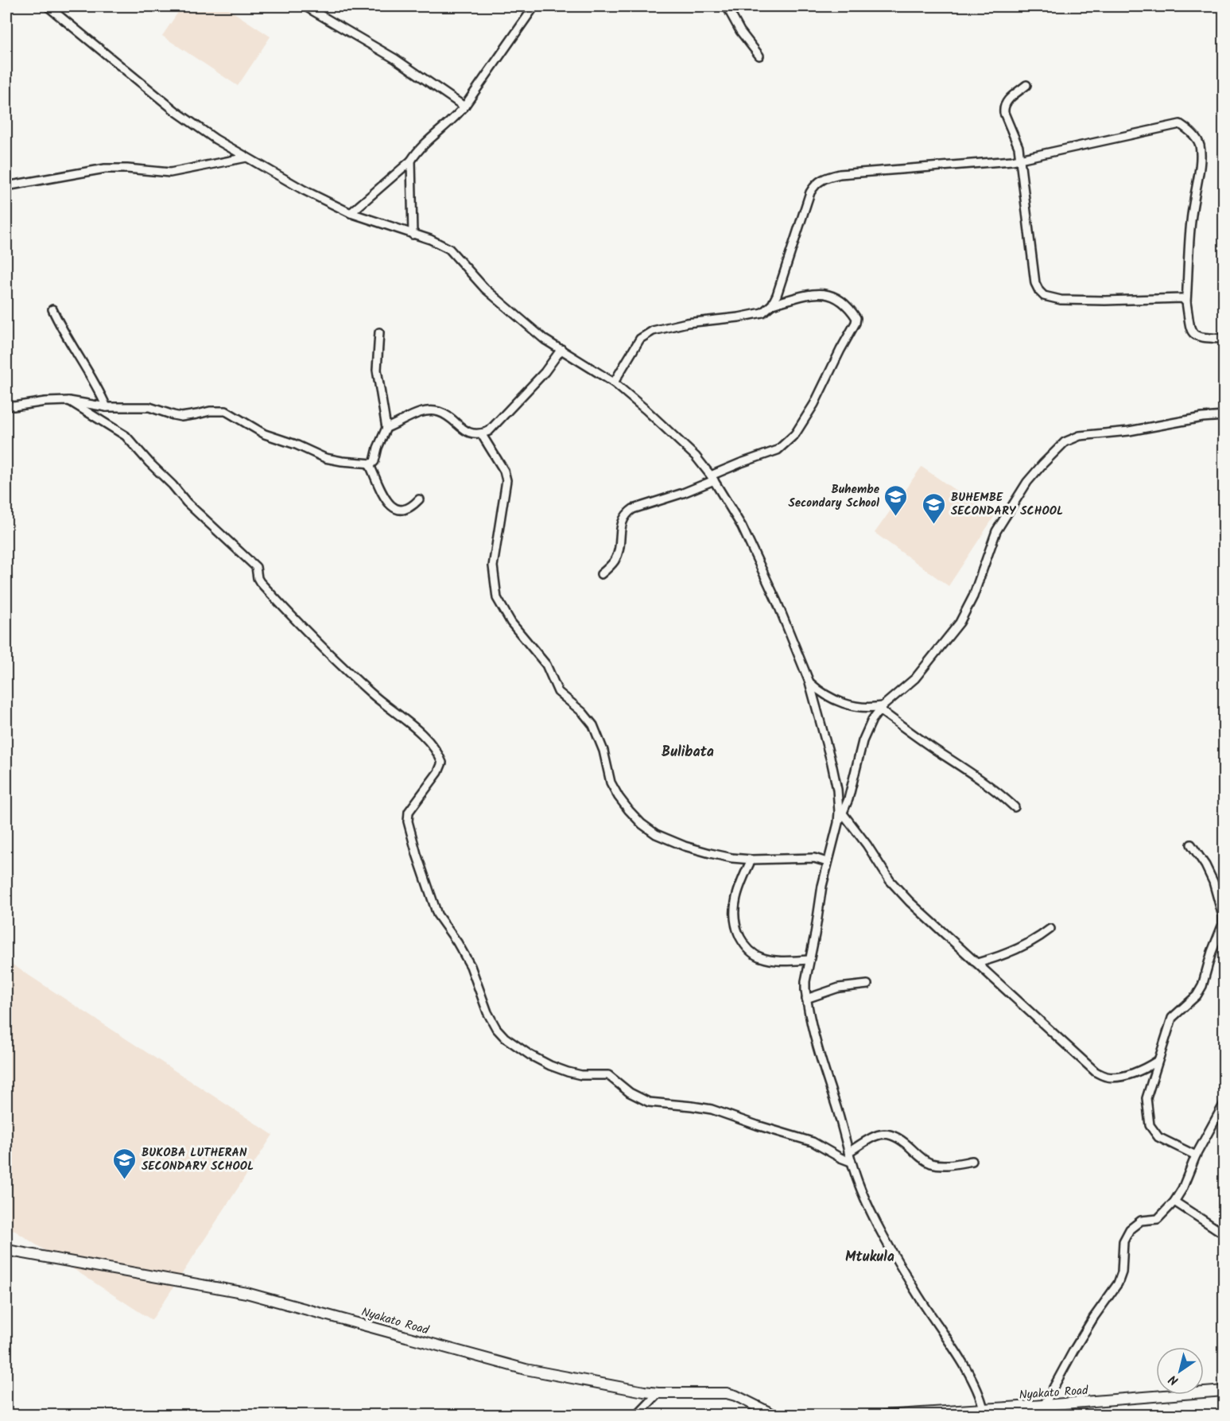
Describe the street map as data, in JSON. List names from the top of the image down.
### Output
{
  "streets": {
    "street": ["Nyakato Road"]
  },
  "districts": ["Bulibata", "Mtukula"],
  "places": {
    "school or university": ["Buhembe Secondary School", "BUHEMBE SECONDARY SCHOOL", "BUKOBA LUTHERAN SECONDARY SCHOOL"]
  },
  "north": "bottom left"
}
